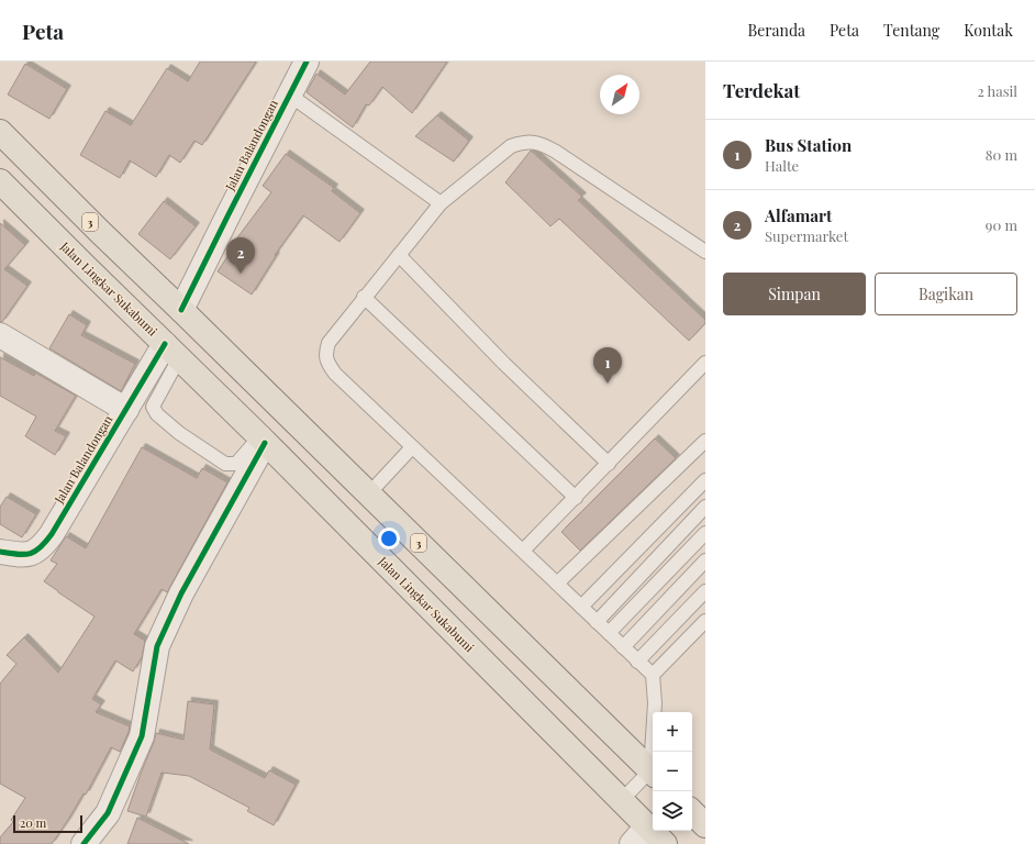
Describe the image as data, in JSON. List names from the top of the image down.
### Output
{
  "streets": {
    "main road": ["3", "Jalan Lingkar Sukabumi"],
    "street": ["Jalan Balandongan"]
  },
  "crossings": [
    ["Jalan Balandongan", "3"],
    ["Jalan Balandongan", "Jalan Lingkar Sukabumi"]
  ],
  "scale_bar": "20 m",
  "north": "top right",
  "page": {
    "header": "Peta",
    "nav": [
      "Beranda",
      "Peta",
      "Tentang",
      "Kontak"
    ],
    "heading": ["Terdekat", "2 hasil"],
    "list": [
      {
        "mark": "1",
        "name": "Bus Station",
        "note": "Halte",
        "value": "80 m"
      },
      {
        "mark": "2",
        "name": "Alfamart",
        "note": "Supermarket",
        "value": "90 m"
      }
    ],
    "pins": ["2", "1"],
    "buttons": ["Simpan", "Bagikan"],
    "map_buttons": ["+", "−"],
    "scale": "20 m"
  }
}
